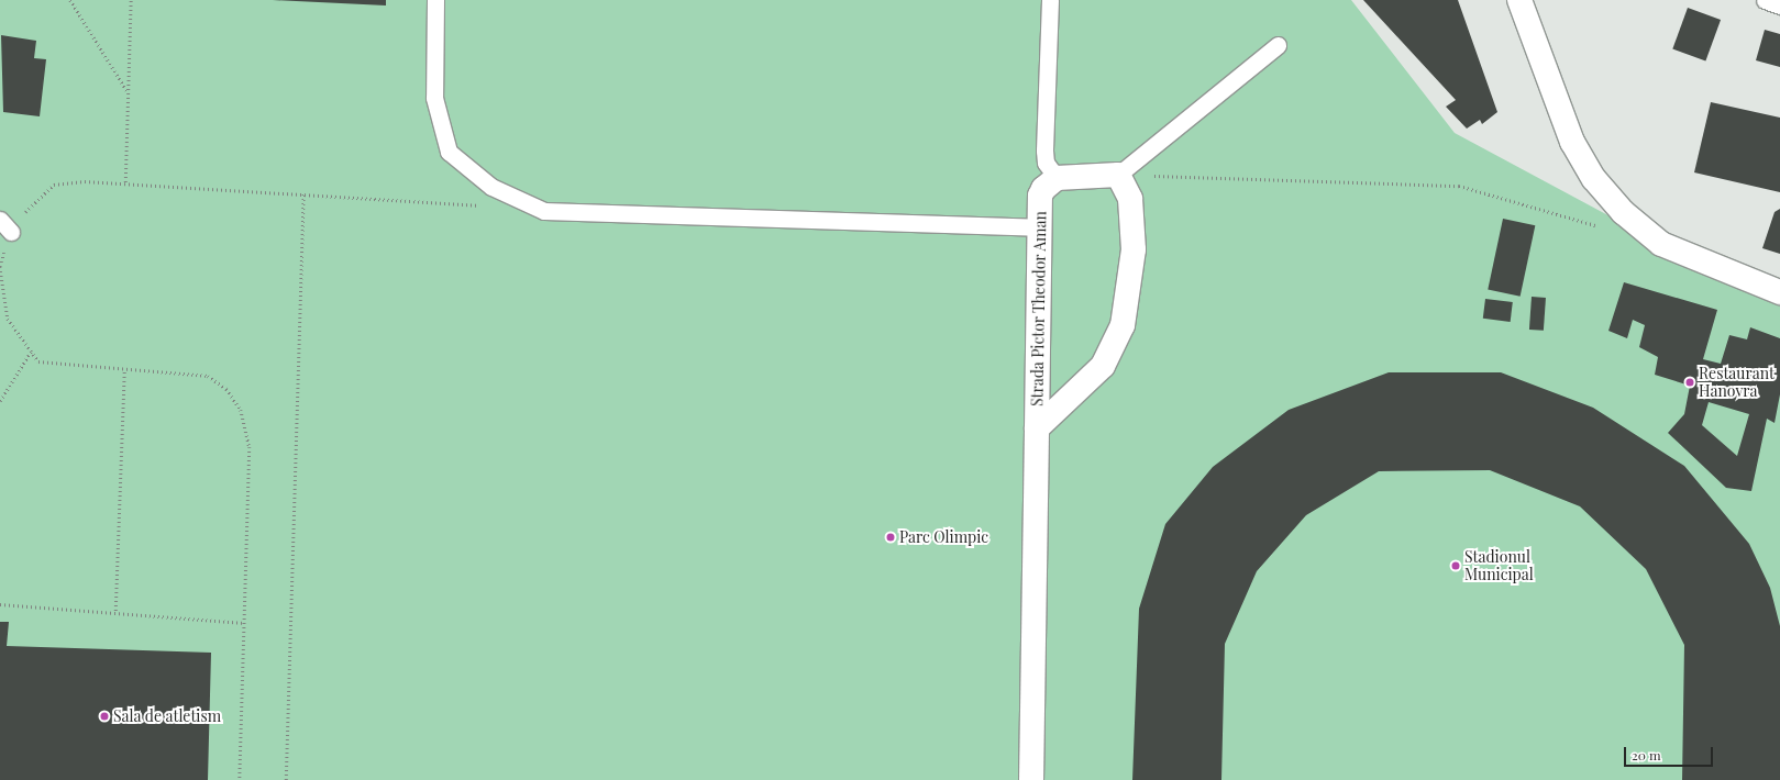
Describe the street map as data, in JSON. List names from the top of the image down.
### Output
{
  "streets": {
    "street": ["Strada Pictor Theodor Aman"]
  },
  "places": [
    "Restaurant Hanovra",
    "Parc Olimpic",
    "Stadionul Municipal",
    "Sala de atletism"
  ],
  "scale_bar": "20 m"
}
